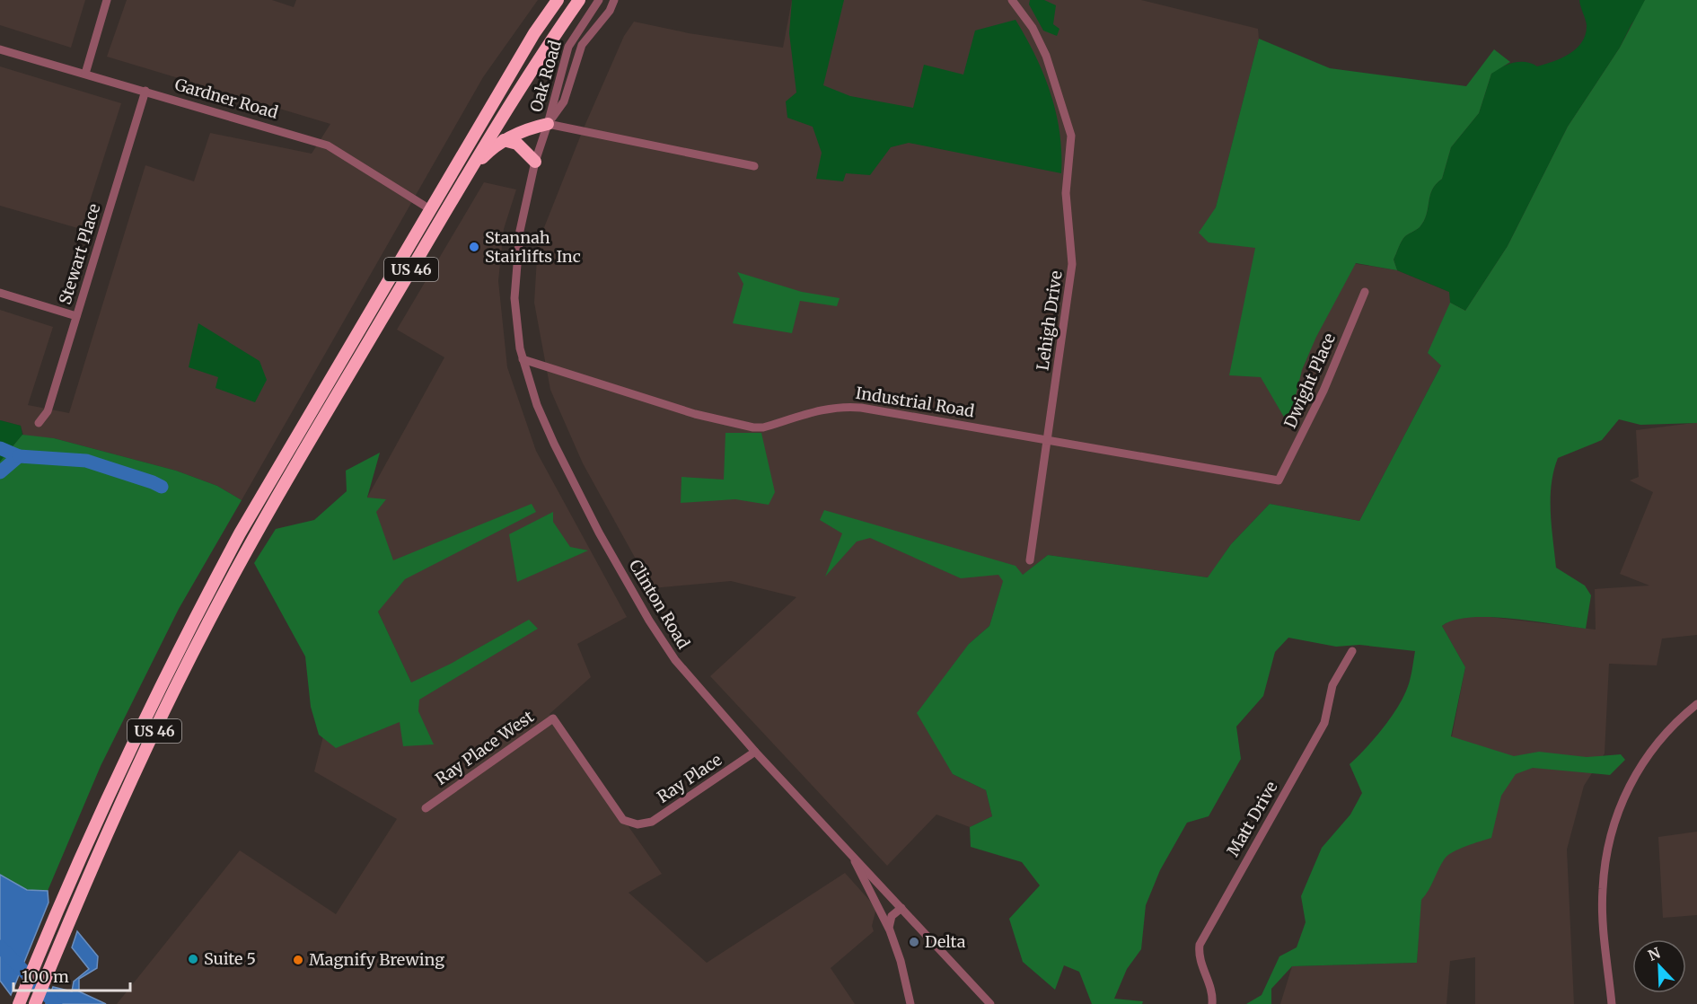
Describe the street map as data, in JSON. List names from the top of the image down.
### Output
{
  "streets": {
    "highway": ["US 46"],
    "street": [
      "Oak Road",
      "Gardner Road",
      "Stewart Place",
      "Lehigh Drive",
      "Dwight Place",
      "Industrial Road",
      "Clinton Road",
      "Ray Place West",
      "Ray Place",
      "Matt Drive"
    ]
  },
  "crossings": [
    ["Oak Road", "Clinton Road"],
    ["Gardner Road", "Stewart Place"],
    ["Gardner Road", "US 46"],
    ["Lehigh Drive", "Industrial Road"],
    ["Dwight Place", "Industrial Road"],
    ["Industrial Road", "Clinton Road"],
    ["Clinton Road", "Ray Place"],
    ["Ray Place West", "Ray Place"]
  ],
  "places": [
    "Stannah Stairlifts Inc",
    "Delta",
    "Suite 5",
    "Magnify Brewing"
  ],
  "scale_bar": "100 m",
  "north": "top left"
}
